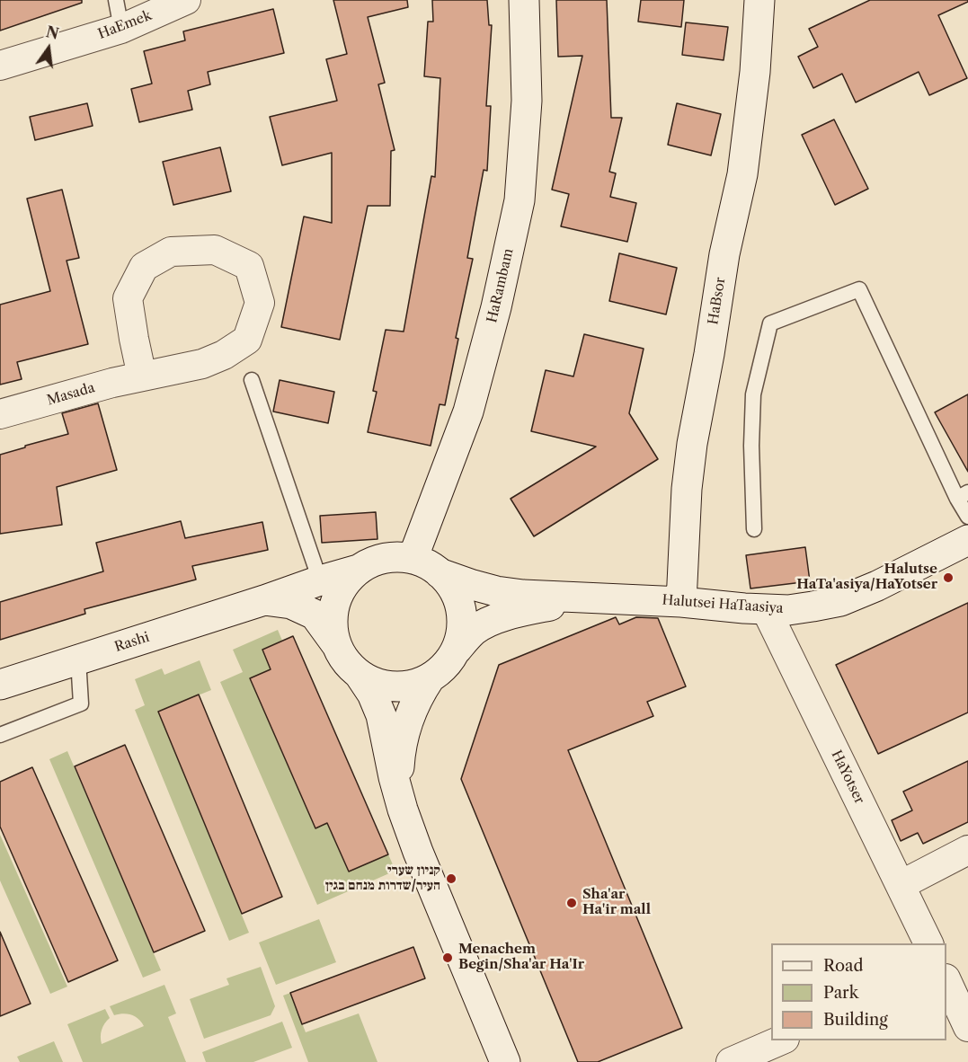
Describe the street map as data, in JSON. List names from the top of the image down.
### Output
{
  "streets": {
    "street": [
      "HaEmek",
      "HaRambam",
      "HaBsor",
      "Masada",
      "Halutsei HaTaasiya",
      "Rashi",
      "HaYotser"
    ]
  },
  "crossings": [
    ["HaRambam", "Halutsei HaTaasiya"],
    ["HaRambam", "Rashi"],
    ["HaBsor", "Halutsei HaTaasiya"],
    ["Halutsei HaTaasiya", "Rashi"],
    ["Halutsei HaTaasiya", "HaYotser"]
  ],
  "places": [
    "Halutse HaTa'asiya/HaYotser",
    "קניון שערי העיר/שדרות מנחם בגין",
    "Sha'ar Ha'ir mall",
    "Menachem Begin/Sha'ar Ha'Ir"
  ],
  "legend": ["Road", "Park", "Building"],
  "north": "top"
}
